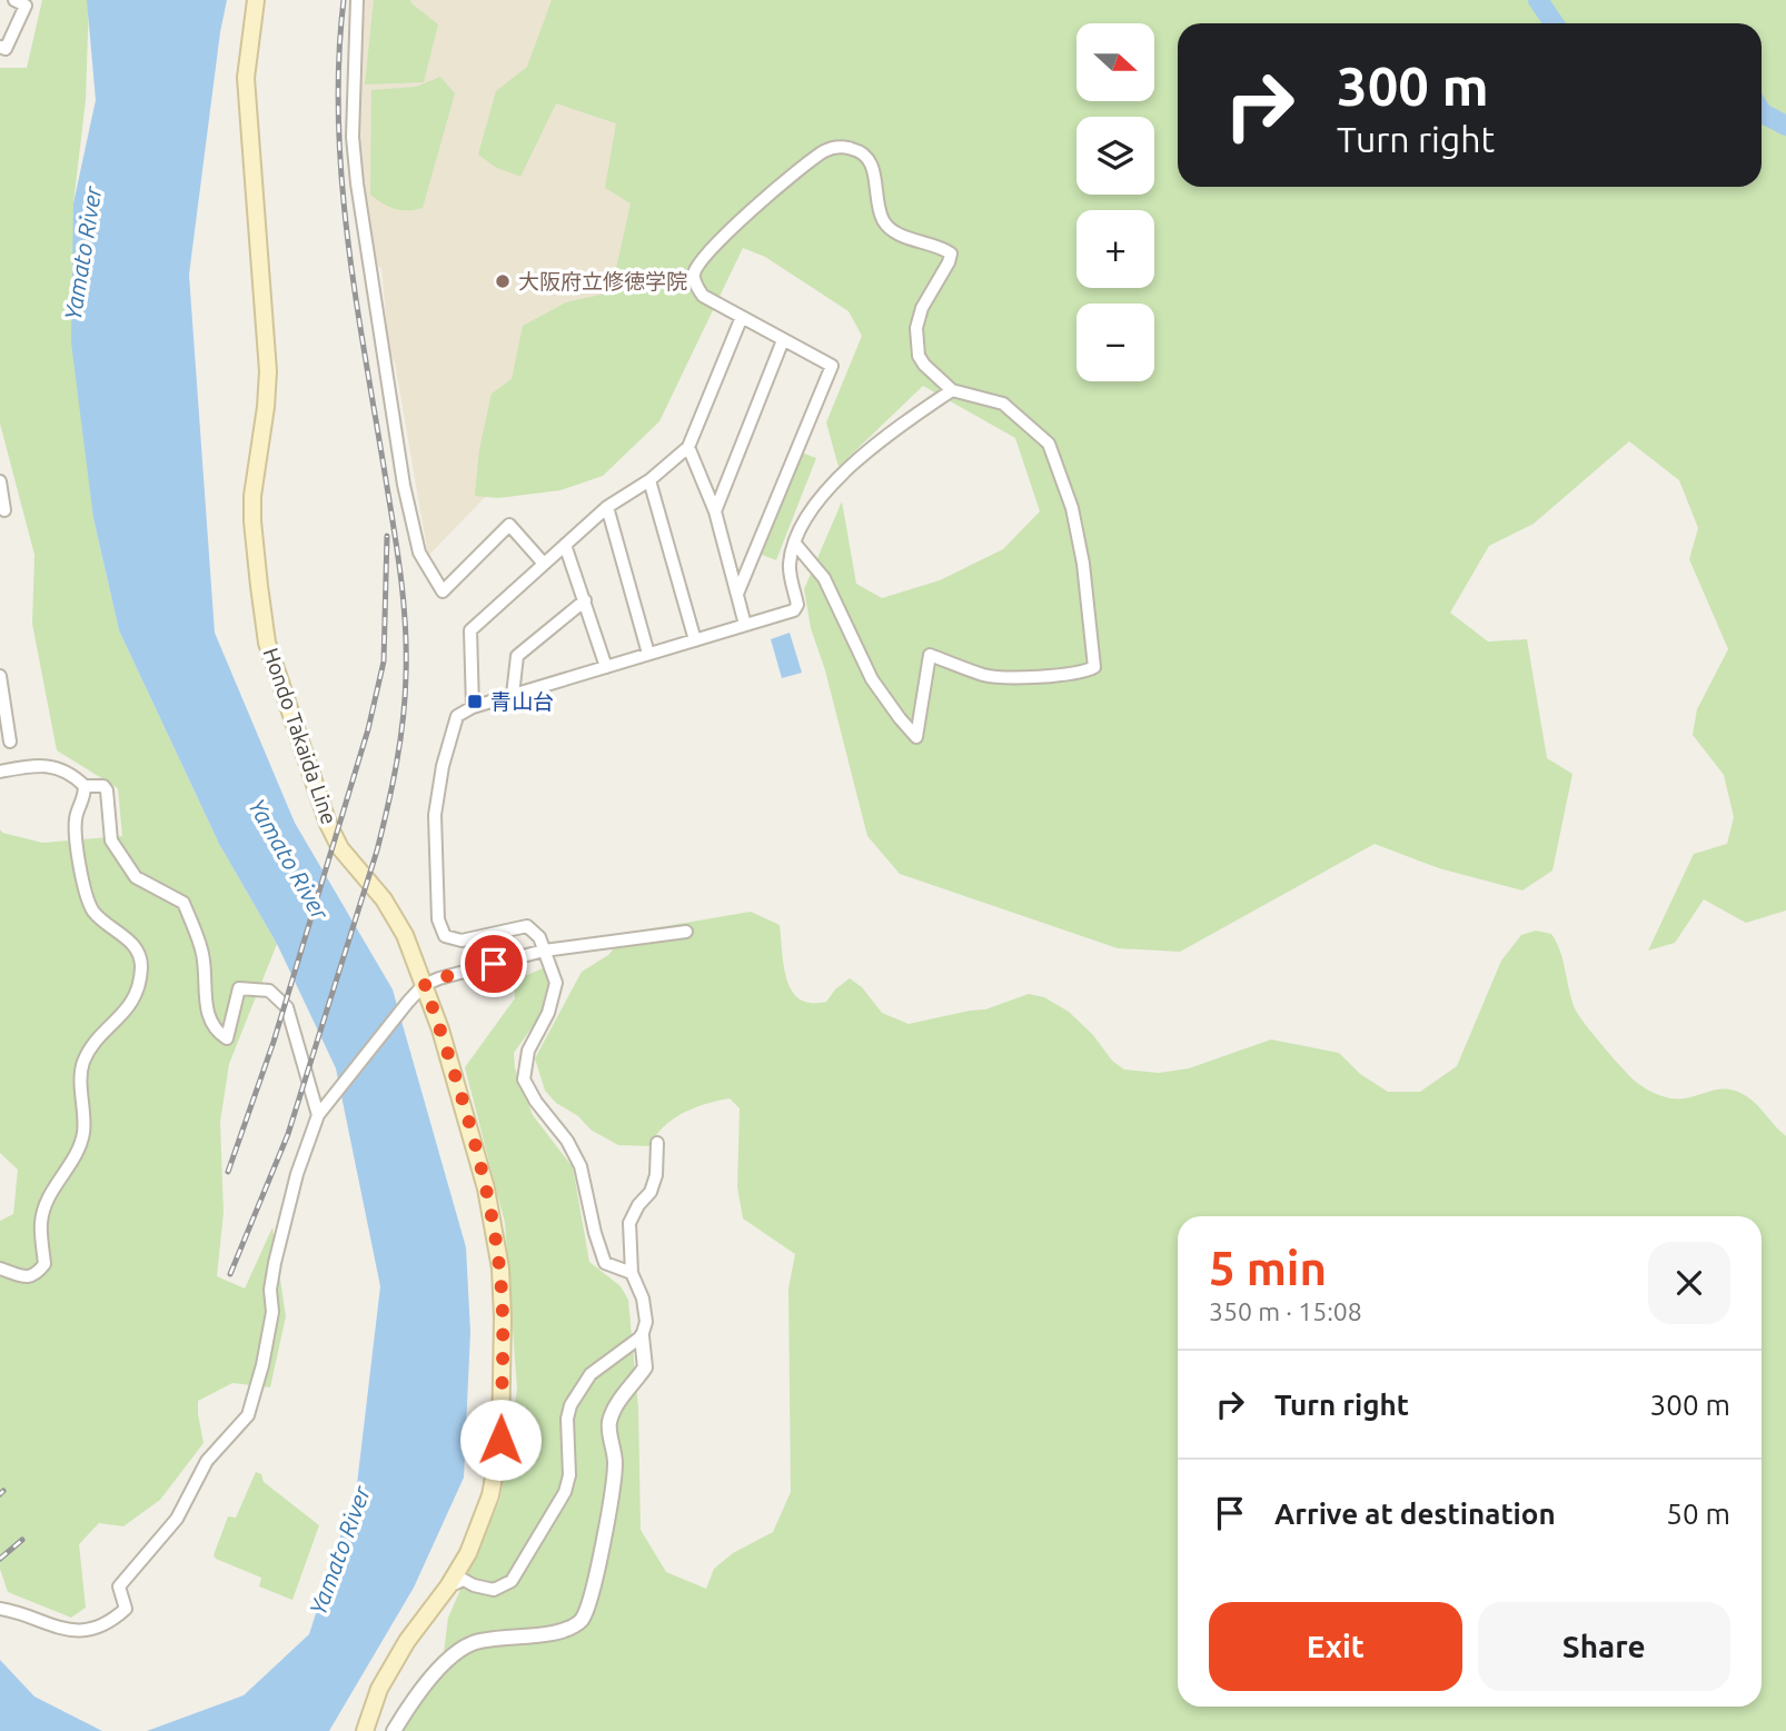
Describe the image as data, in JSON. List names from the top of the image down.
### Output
{
  "streets": {
    "main road": ["Hondo Takaida Line"]
  },
  "water": ["Yamato River"],
  "places": {
    "other": ["大阪府立修徳学院"],
    "transit": ["青山台"]
  },
  "north": "right",
  "page": {
    "map_buttons": ["+", "−"],
    "turn": ["300 m", "Turn right"],
    "heading": ["5 min", "350 m · 15:08"],
    "list": [
      {
        "name": "Turn right",
        "value": "300 m"
      },
      {
        "name": "Arrive at destination",
        "value": "50 m"
      }
    ],
    "buttons": ["Exit", "Share"]
  }
}
